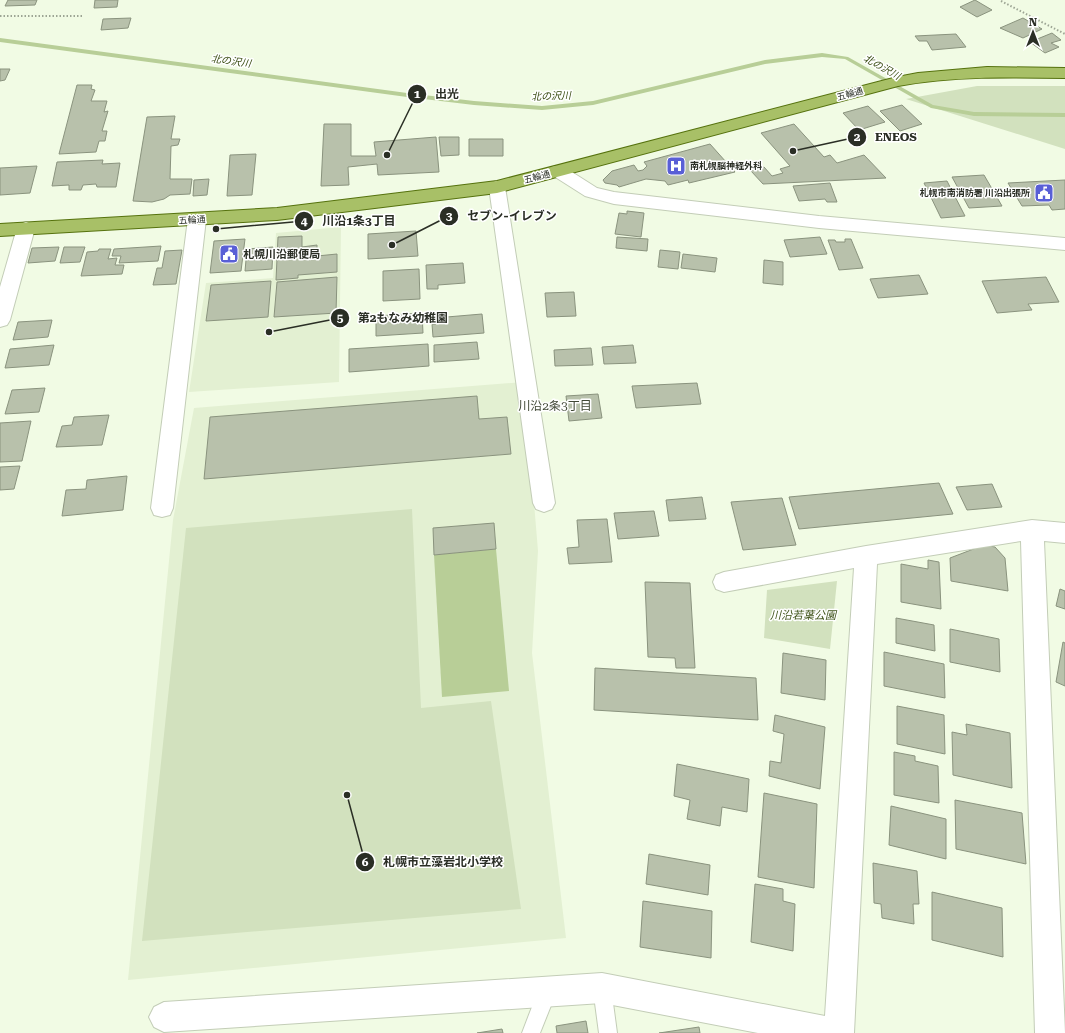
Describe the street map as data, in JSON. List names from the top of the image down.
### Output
{
  "streets": {
    "main road": ["五輪通"]
  },
  "districts": ["川沿2条3丁目"],
  "water": ["北の沢川"],
  "parks": ["川沿若葉公園"],
  "places": {
    "other": [
      "ENEOS",
      "出光",
      "川沿1条3丁目",
      "セブン-イレブン",
      "第2もなみ幼稚園",
      "札幌市立藻岩北小学校"
    ],
    "hospital": ["南札幌脳神経外科"],
    "public building": ["札幌市南消防署 川沿出張所", "札幌川沿郵便局"]
  },
  "north": "top"
}
